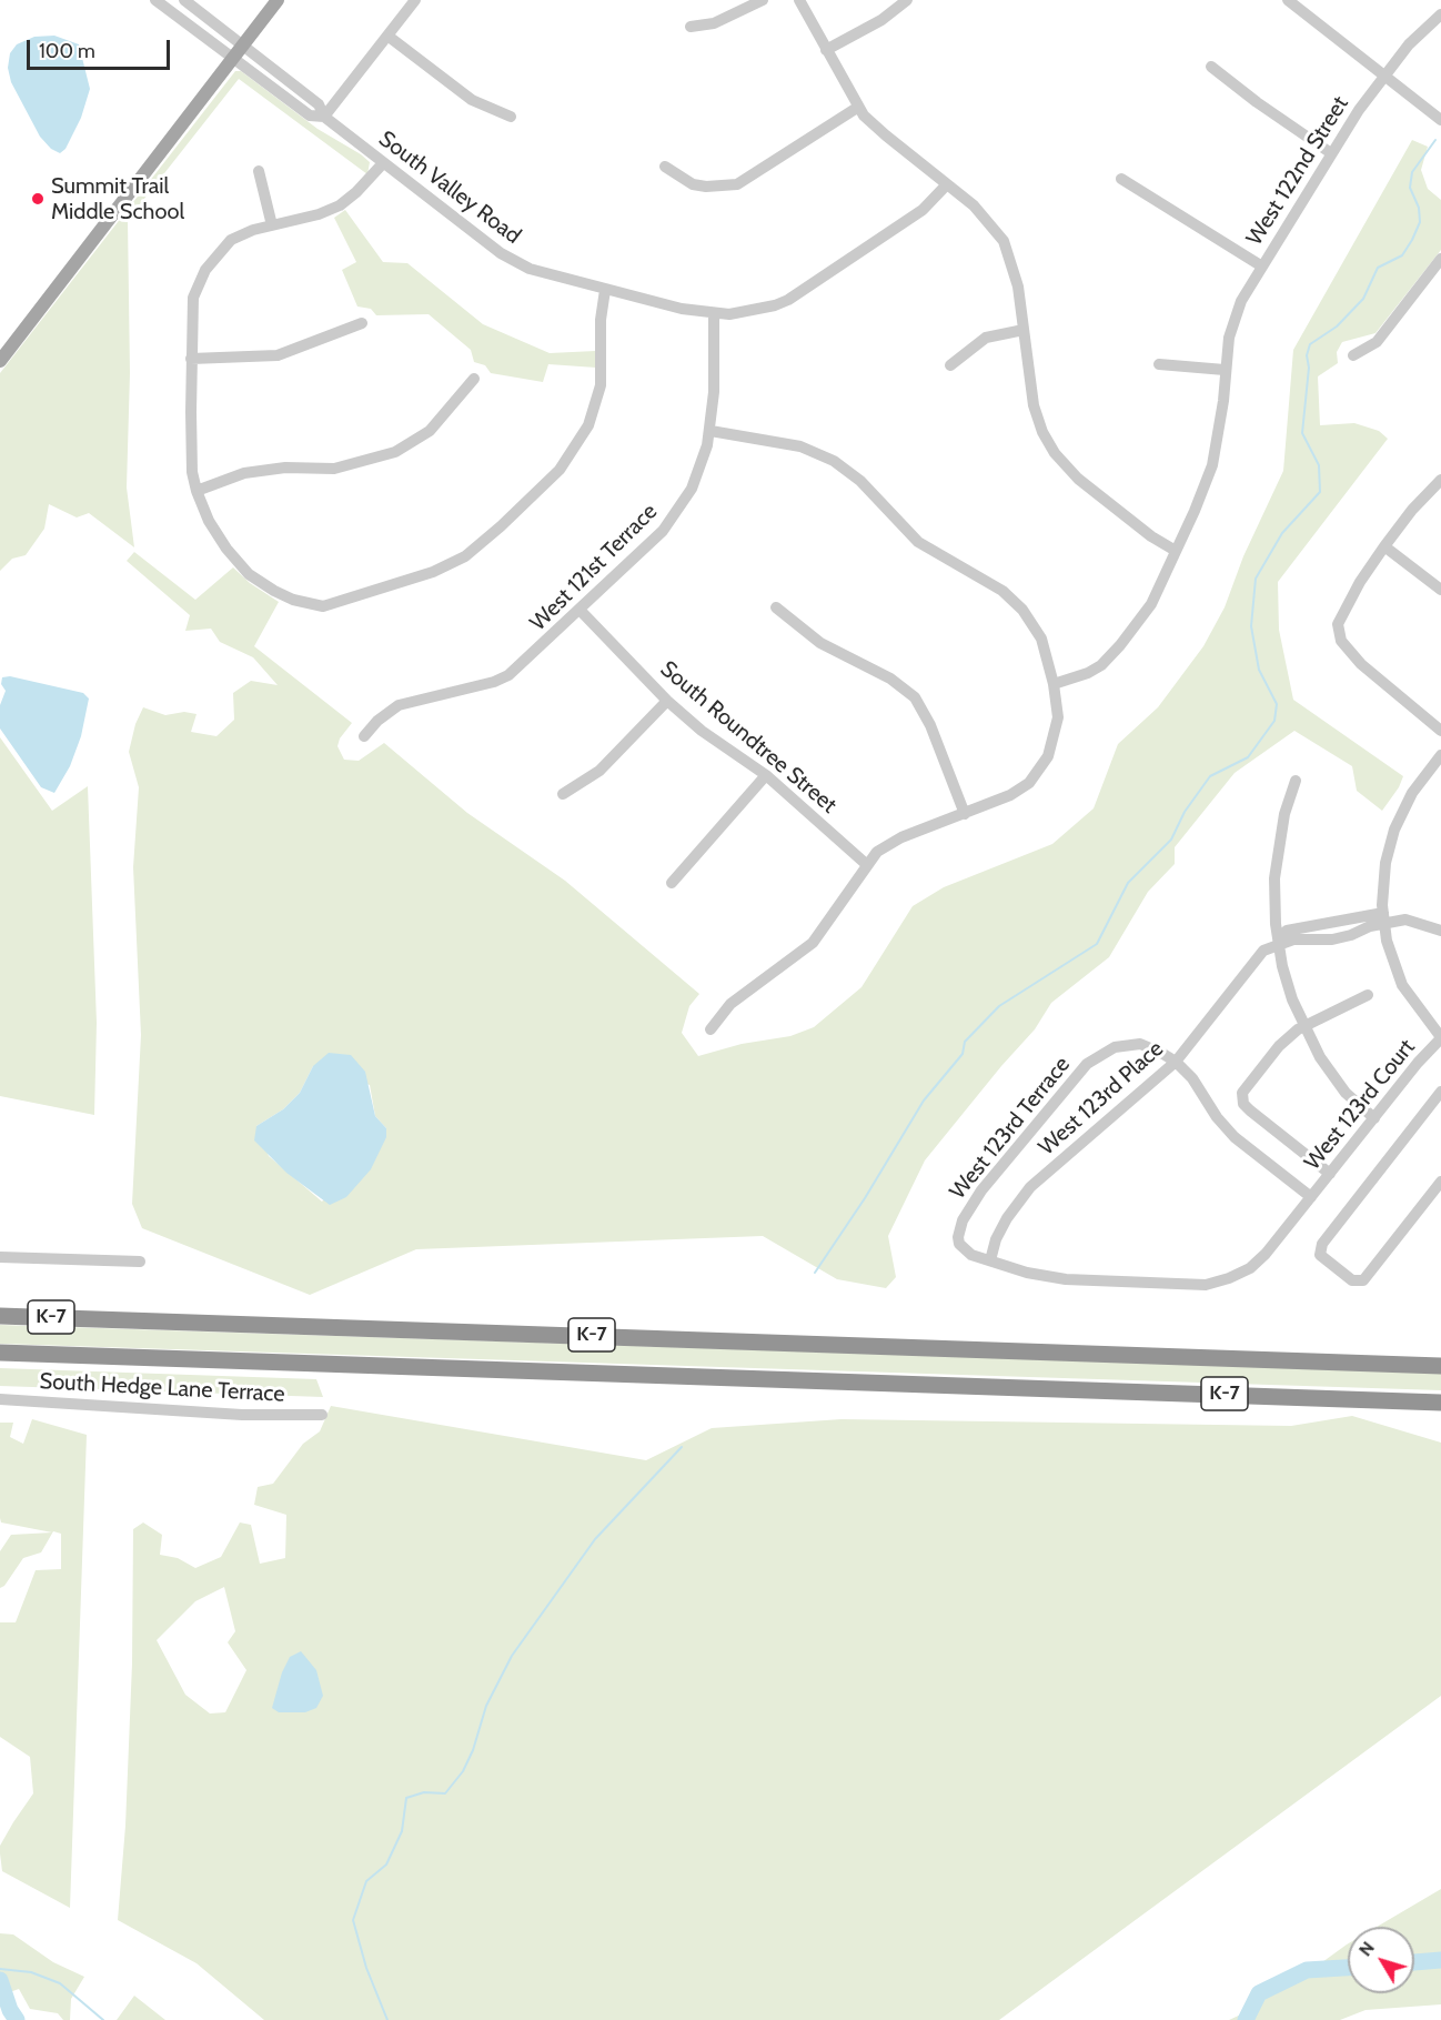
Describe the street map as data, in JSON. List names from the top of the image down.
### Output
{
  "streets": {
    "highway": ["K-7"],
    "street": [
      "West 122nd Street",
      "South Valley Road",
      "West 121st Terrace",
      "South Roundtree Street",
      "West 123rd Place",
      "West 123rd Court",
      "West 123rd Terrace",
      "South Hedge Lane Terrace"
    ]
  },
  "crossings": [
    ["South Valley Road", "West 121st Terrace"],
    ["West 121st Terrace", "South Roundtree Street"],
    ["West 123rd Place", "West 123rd Court"],
    ["West 123rd Place", "West 123rd Terrace"],
    ["West 123rd Court", "West 123rd Terrace"]
  ],
  "places": ["Summit Trail Middle School"],
  "scale_bar": "100 m",
  "north": "top left"
}
